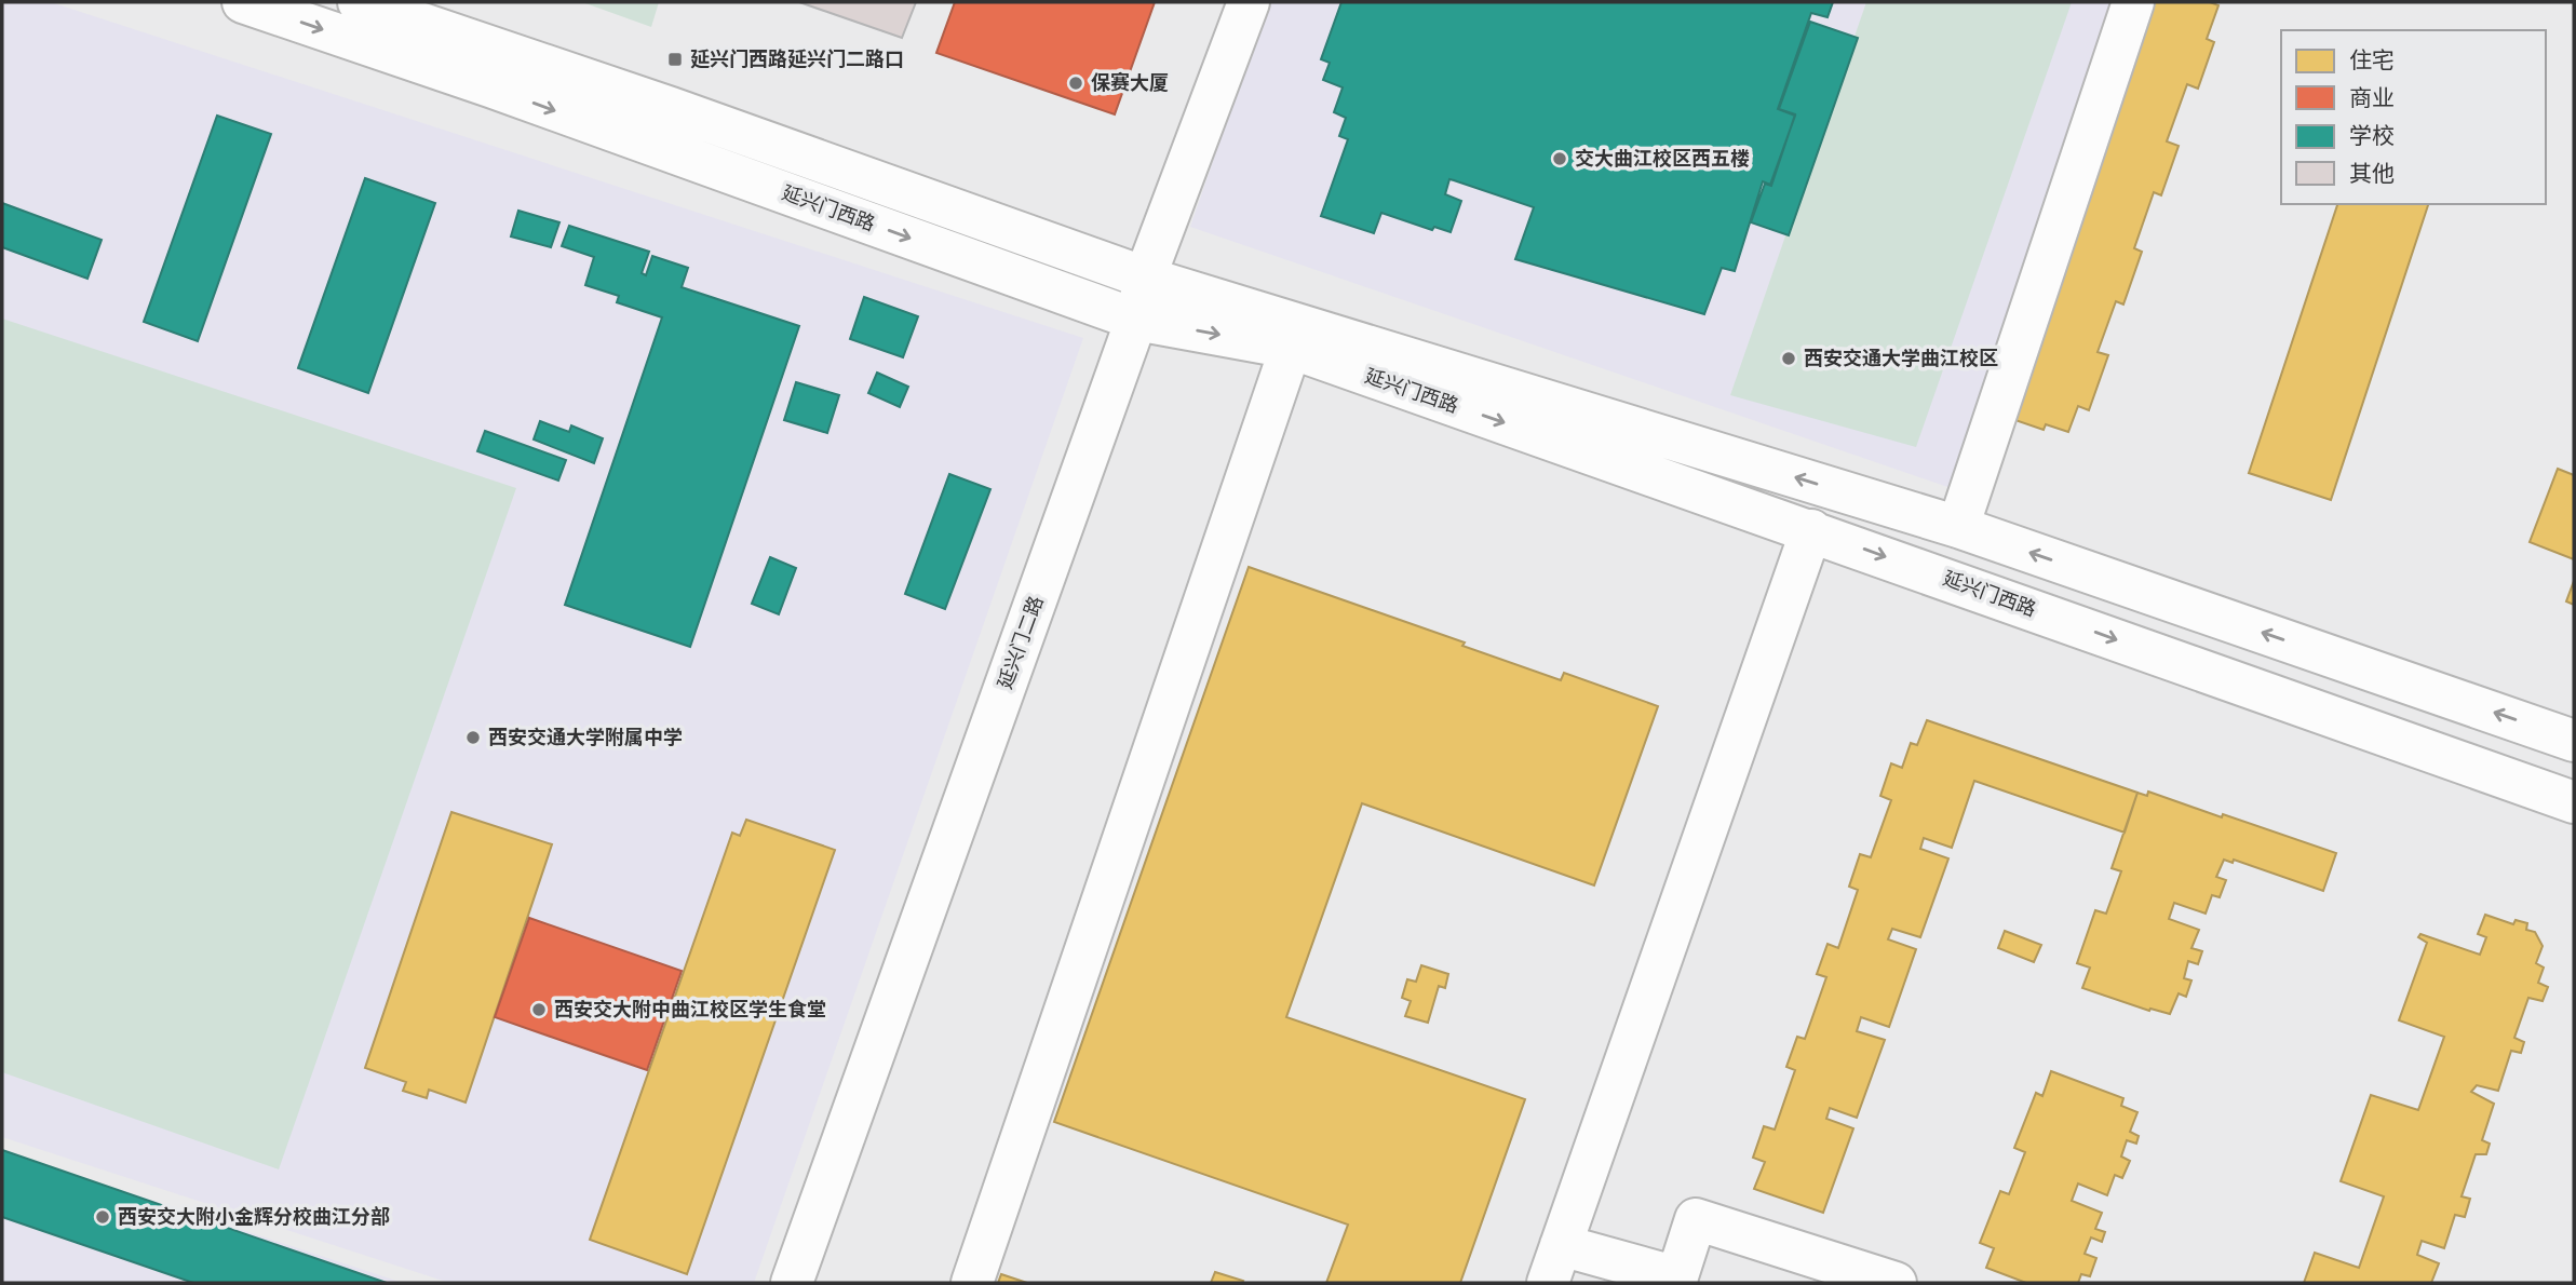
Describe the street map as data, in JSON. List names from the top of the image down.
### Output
{
  "streets": {
    "street": ["延兴门西路", "延兴门二路"]
  },
  "crossings": [
    ["延兴门西路", "延兴门二路"]
  ],
  "places": {
    "transit": ["延兴门西路延兴门二路口"],
    "other": [
      "保赛大厦",
      "交大曲江校区西五楼",
      "西安交通大学曲江校区",
      "西安交通大学附属中学",
      "西安交大附中曲江校区学生食堂",
      "西安交大附小金辉分校曲江分部"
    ]
  },
  "legend": [
    "住宅",
    "商业",
    "学校",
    "其他"
  ]
}
